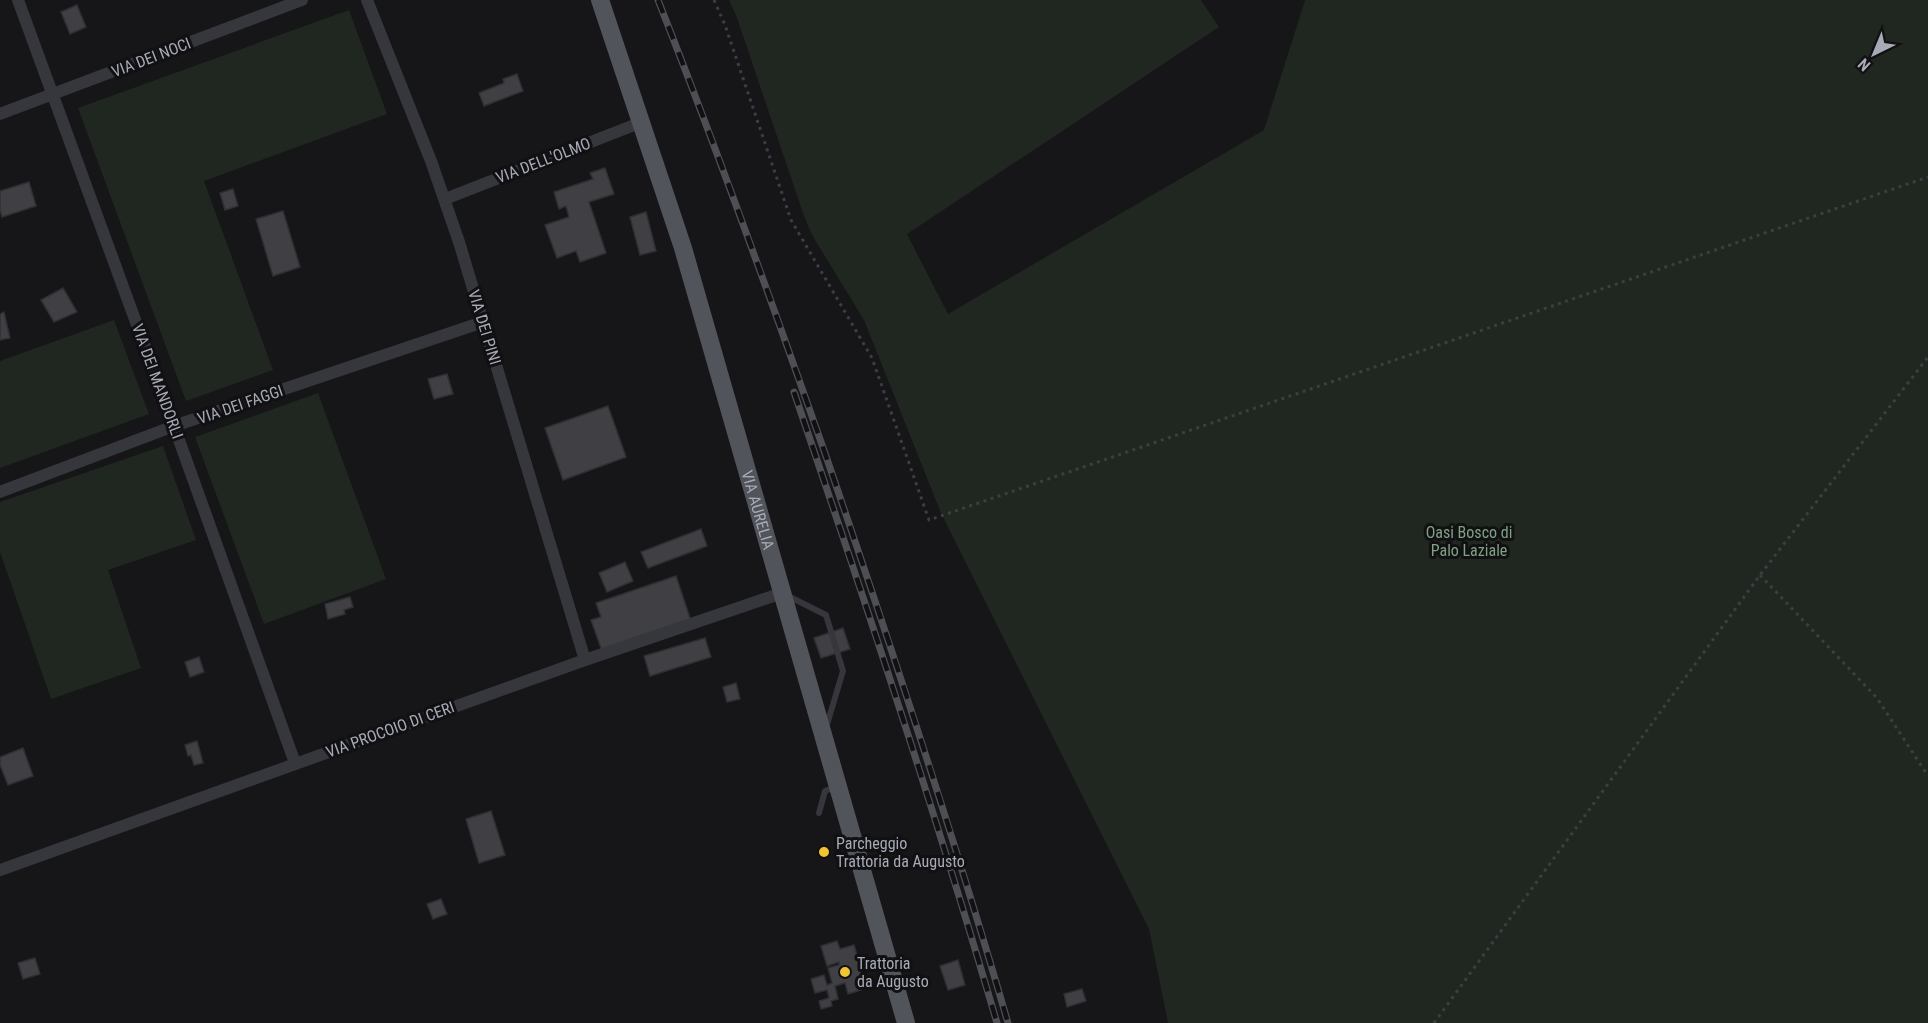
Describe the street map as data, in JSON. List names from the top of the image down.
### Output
{
  "streets": {
    "main road": ["VIA AURELIA"],
    "street": [
      "VIA DEI NOCI",
      "VIA DELL'OLMO",
      "VIA DEI PINI",
      "VIA DEI MANDORLI",
      "VIA DEI FAGGI",
      "VIA PROCOIO DI CERI"
    ]
  },
  "crossings": [
    ["VIA DEI NOCI", "VIA DEI MANDORLI"],
    ["VIA DELL'OLMO", "VIA DEI PINI"],
    ["VIA DELL'OLMO", "VIA AURELIA"],
    ["VIA DEI PINI", "VIA DEI FAGGI"],
    ["VIA DEI PINI", "VIA PROCOIO DI CERI"],
    ["VIA DEI MANDORLI", "VIA DEI FAGGI"],
    ["VIA DEI MANDORLI", "VIA PROCOIO DI CERI"],
    ["VIA AURELIA", "VIA PROCOIO DI CERI"]
  ],
  "parks": ["Oasi Bosco di Palo Laziale"],
  "places": ["Parcheggio Trattoria da Augusto", "Trattoria da Augusto"],
  "north": "bottom left"
}
